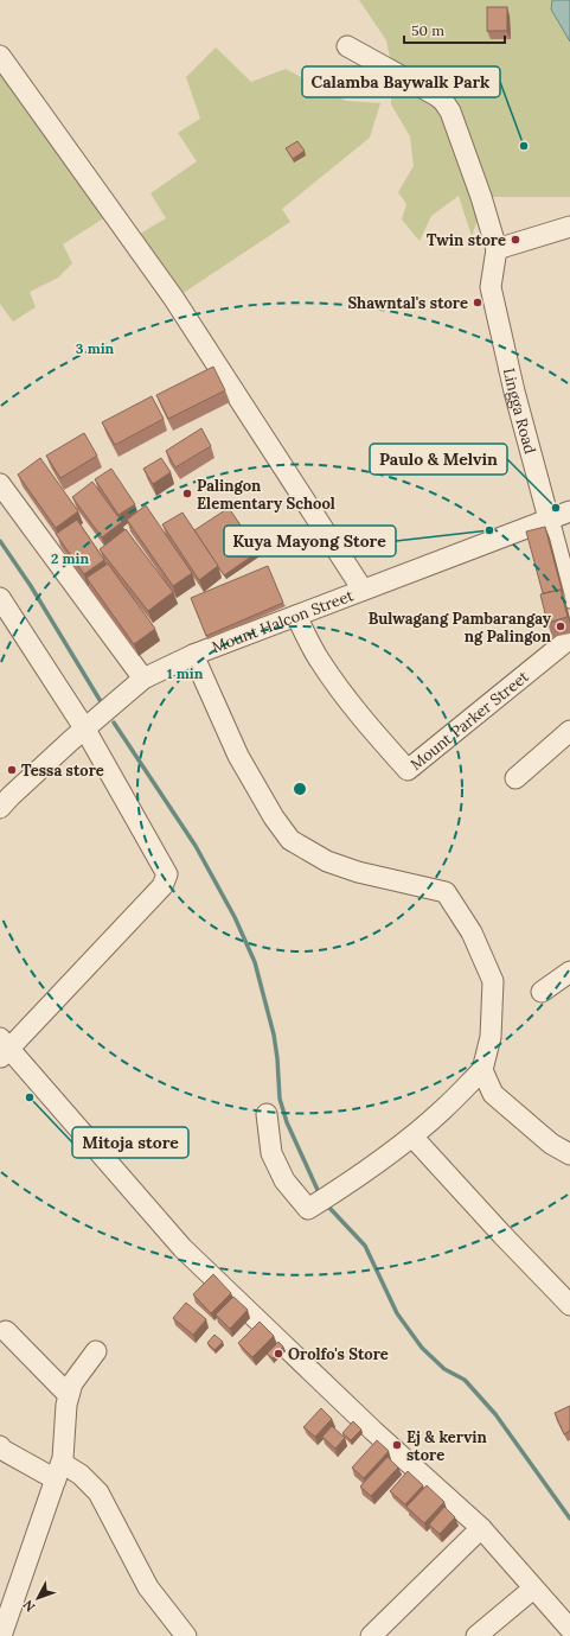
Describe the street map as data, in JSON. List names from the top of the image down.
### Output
{
  "streets": {
    "street": ["Lingga Road", "Mount Halcon Street", "Mount Parker Street"]
  },
  "crossings": [
    ["Lingga Road", "Mount Halcon Street"],
    ["Mount Halcon Street", "Mount Parker Street"]
  ],
  "places": [
    "Calamba Baywalk Park",
    "Twin store",
    "Shawntal's store",
    "Palingon Elementary School",
    "Paulo & Melvin",
    "Kuya Mayong Store",
    "Bulwagang Pambarangay ng Palingon",
    "Tessa store",
    "Mitoja store",
    "Orolfo's Store",
    "Ej & kervin store"
  ],
  "scale_bar": "50 m",
  "north": "bottom left",
  "rings": ["3 min", "2 min", "1 min"]
}
